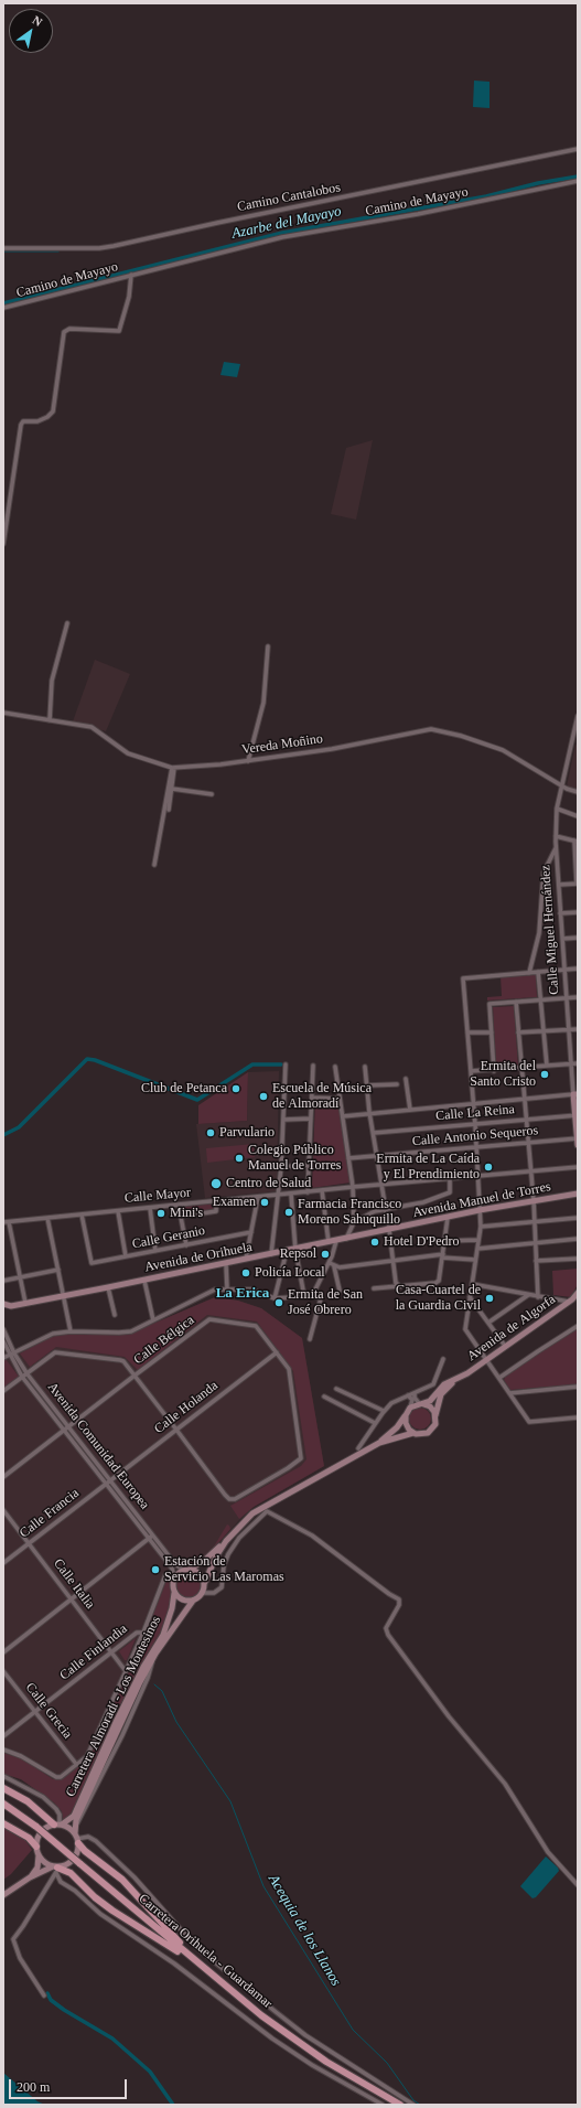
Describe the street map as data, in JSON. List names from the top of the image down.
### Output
{
  "streets": {
    "main road": [
      "Calle Miguel Hernández",
      "Avenida Manuel de Torres",
      "Avenida de Orihuela",
      "Avenida de Algorfa",
      "Carretera Almoradí - Los Montesinos",
      "Carretera Orihuela - Guardamar"
    ],
    "street": [
      "Camino Cantalobos",
      "Camino de Mayayo",
      "Vereda Moñino",
      "Calle La Reina",
      "Calle Antonio Sequeros",
      "Calle Mayor",
      "Calle Geranio",
      "Calle Bélgica",
      "Calle Holanda",
      "Avenida Comunidad Europea",
      "Calle Francia",
      "Calle Italia",
      "Calle Finlandia",
      "Calle Grecia"
    ]
  },
  "crossings": [
    ["Vereda Moñino", "Calle Miguel Hernández"],
    ["Calle Miguel Hernández", "Calle La Reina"],
    ["Calle Miguel Hernández", "Calle Antonio Sequeros"],
    ["Calle Mayor", "Calle Geranio"],
    ["Avenida Manuel de Torres", "Avenida de Orihuela"],
    ["Calle Bélgica", "Calle Holanda"],
    ["Calle Bélgica", "Avenida Comunidad Europea"],
    ["Calle Holanda", "Avenida Comunidad Europea"],
    ["Calle Holanda", "Calle Francia"],
    ["Avenida Comunidad Europea", "Calle Francia"],
    ["Avenida Comunidad Europea", "Calle Finlandia"],
    ["Avenida Comunidad Europea", "Carretera Almoradí - Los Montesinos"],
    ["Calle Francia", "Calle Italia"],
    ["Calle Italia", "Calle Finlandia"],
    ["Calle Finlandia", "Carretera Almoradí - Los Montesinos"],
    ["Calle Finlandia", "Calle Grecia"]
  ],
  "districts": ["La Erica"],
  "water": ["Azarbe del Mayayo", "Acequia de los Llanos"],
  "places": [
    "Ermita del Santo Cristo",
    "Club de Petanca",
    "Escuela de Música de Almoradí",
    "Parvulario",
    "Colegio Público Manuel de Torres",
    "Ermita de La Caída y El Prendimiento",
    "Centro de Salud",
    "Examen",
    "Farmacia Francisco Moreno Sahuquillo",
    "Mini's",
    "Hotel D'Pedro",
    "Repsol",
    "Policía Local",
    "Casa-Cuartel de la Guardia Civil",
    "Ermita de San José Obrero",
    "Estación de Servicio Las Maromas"
  ],
  "scale_bar": "200 m",
  "north": "top right"
}
